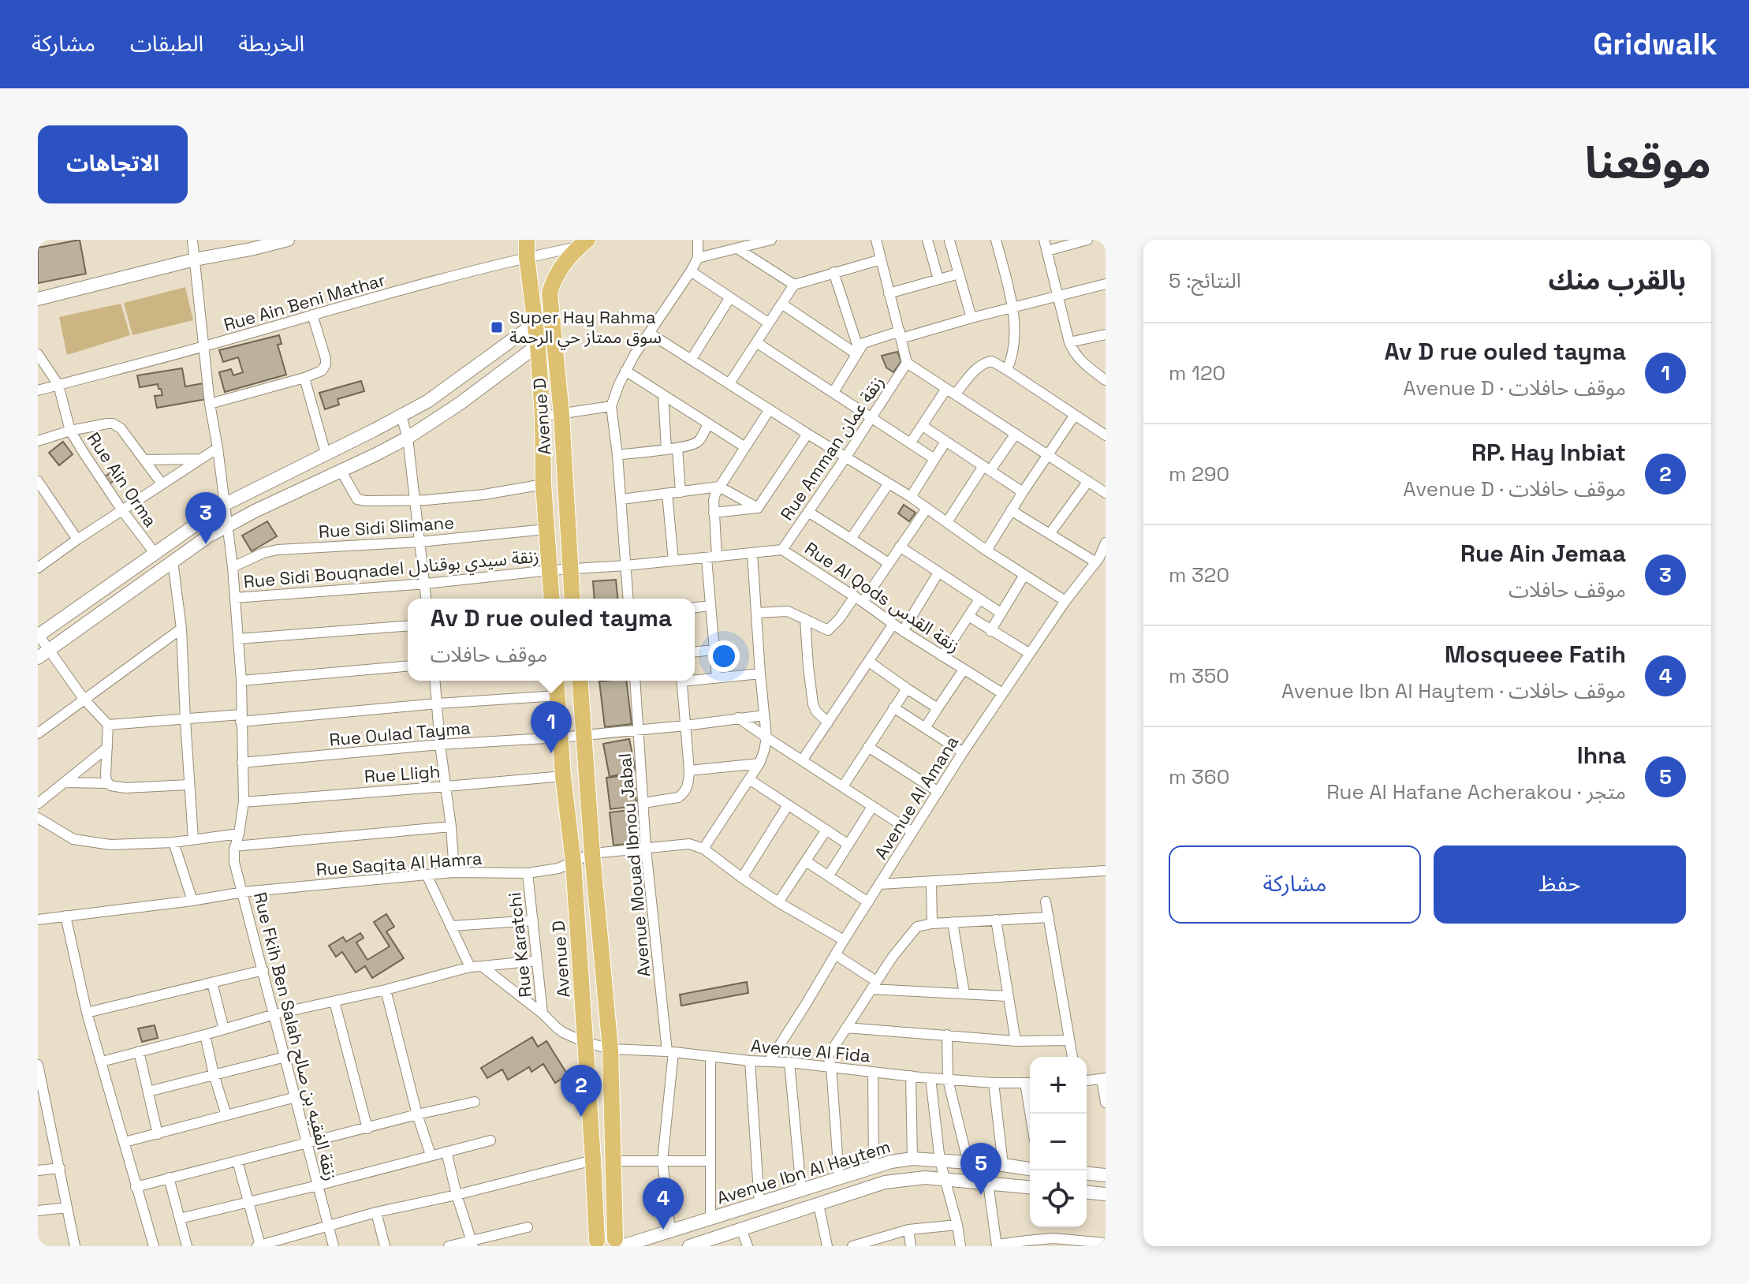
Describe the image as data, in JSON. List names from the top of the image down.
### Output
{
  "streets": {
    "main road": ["Avenue D"],
    "street": [
      "Rue Ain Beni Mathar",
      "Rue Amman زنقة عمان",
      "Rue Ain Orma",
      "Rue Sidi Slimane",
      "Rue Sidi Bouqnadel زنقة سيدي بوقنادل",
      "Rue Al Qods زنقة القدس",
      "Rue Oulad Tayma",
      "Rue Lligh",
      "Avenue Al Amana",
      "Rue Saqita Al Hamra",
      "Avenue Mouad Ibnou Jabal",
      "Rue Karatchi",
      "Rue Fkih Ben Salah زنقة الفقيه بن صالح",
      "Avenue Al Fida",
      "Avenue Ibn Al Haytem"
    ]
  },
  "crossings": [
    ["Rue Ain Beni Mathar", "Avenue D"],
    ["Rue Ain Beni Mathar", "Rue Ain Orma"],
    ["Rue Ain Beni Mathar", "Rue Fkih Ben Salah زنقة الفقيه بن صالح"],
    ["Avenue D", "Rue Sidi Slimane"],
    ["Avenue D", "Rue Sidi Bouqnadel زنقة سيدي بوقنادل"],
    ["Avenue D", "Rue Al Qods زنقة القدس"],
    ["Avenue D", "Rue Oulad Tayma"],
    ["Avenue D", "Rue Lligh"],
    ["Avenue D", "Rue Saqita Al Hamra"],
    ["Avenue D", "Avenue Al Fida"],
    ["Rue Amman زنقة عمان", "Rue Al Qods زنقة القدس"],
    ["Rue Sidi Slimane", "Rue Fkih Ben Salah زنقة الفقيه بن صالح"],
    ["Rue Sidi Bouqnadel زنقة سيدي بوقنادل", "Rue Al Qods زنقة القدس"],
    ["Rue Sidi Bouqnadel زنقة سيدي بوقنادل", "Rue Fkih Ben Salah زنقة الفقيه بن صالح"],
    ["Rue Al Qods زنقة القدس", "Avenue Al Amana"],
    ["Rue Oulad Tayma", "Avenue Mouad Ibnou Jabal"],
    ["Rue Oulad Tayma", "Rue Fkih Ben Salah زنقة الفقيه بن صالح"],
    ["Rue Lligh", "Rue Fkih Ben Salah زنقة الفقيه بن صالح"],
    ["Avenue Al Amana", "Avenue Al Fida"],
    ["Rue Saqita Al Hamra", "Avenue Mouad Ibnou Jabal"],
    ["Rue Saqita Al Hamra", "Rue Karatchi"],
    ["Rue Saqita Al Hamra", "Rue Fkih Ben Salah زنقة الفقيه بن صالح"],
    ["Avenue Mouad Ibnou Jabal", "Avenue Al Fida"],
    ["Avenue Mouad Ibnou Jabal", "Avenue Ibn Al Haytem"],
    ["Rue Karatchi", "Avenue Al Fida"]
  ],
  "places": {
    "transit": ["Super Hay Rahma سوق ممتاز حي الرحمة"]
  },
  "page": {
    "header": "Gridwalk",
    "nav": ["الخريطة", "الطبقات", "مشاركة"],
    "title": "موقعنا",
    "buttons": [
      "الاتجاهات",
      ["حفظ", "مشاركة"]
    ],
    "heading": ["بالقرب منك", "النتائج: 5"],
    "list": [
      {
        "mark": "1",
        "name": "Av D rue ouled tayma",
        "note": "موقف حافلات · Avenue D",
        "value": "120 m"
      },
      {
        "mark": "2",
        "name": "RP. Hay Inbiat",
        "note": "موقف حافلات · Avenue D",
        "value": "290 m"
      },
      {
        "mark": "3",
        "name": "Rue Ain Jemaa",
        "note": "موقف حافلات",
        "value": "320 m"
      },
      {
        "mark": "4",
        "name": "Mosqueee Fatih",
        "note": "موقف حافلات · Avenue Ibn Al Haytem",
        "value": "350 m"
      },
      {
        "mark": "5",
        "name": "lhna",
        "note": "متجر · Rue Al Hafane Acherakou",
        "value": "360 m"
      }
    ],
    "pins": [
      "3",
      "1",
      "2",
      "5",
      "4"
    ],
    "popup": ["Av D rue ouled tayma", "موقف حافلات"],
    "map_buttons": ["+", "−"]
  }
}
